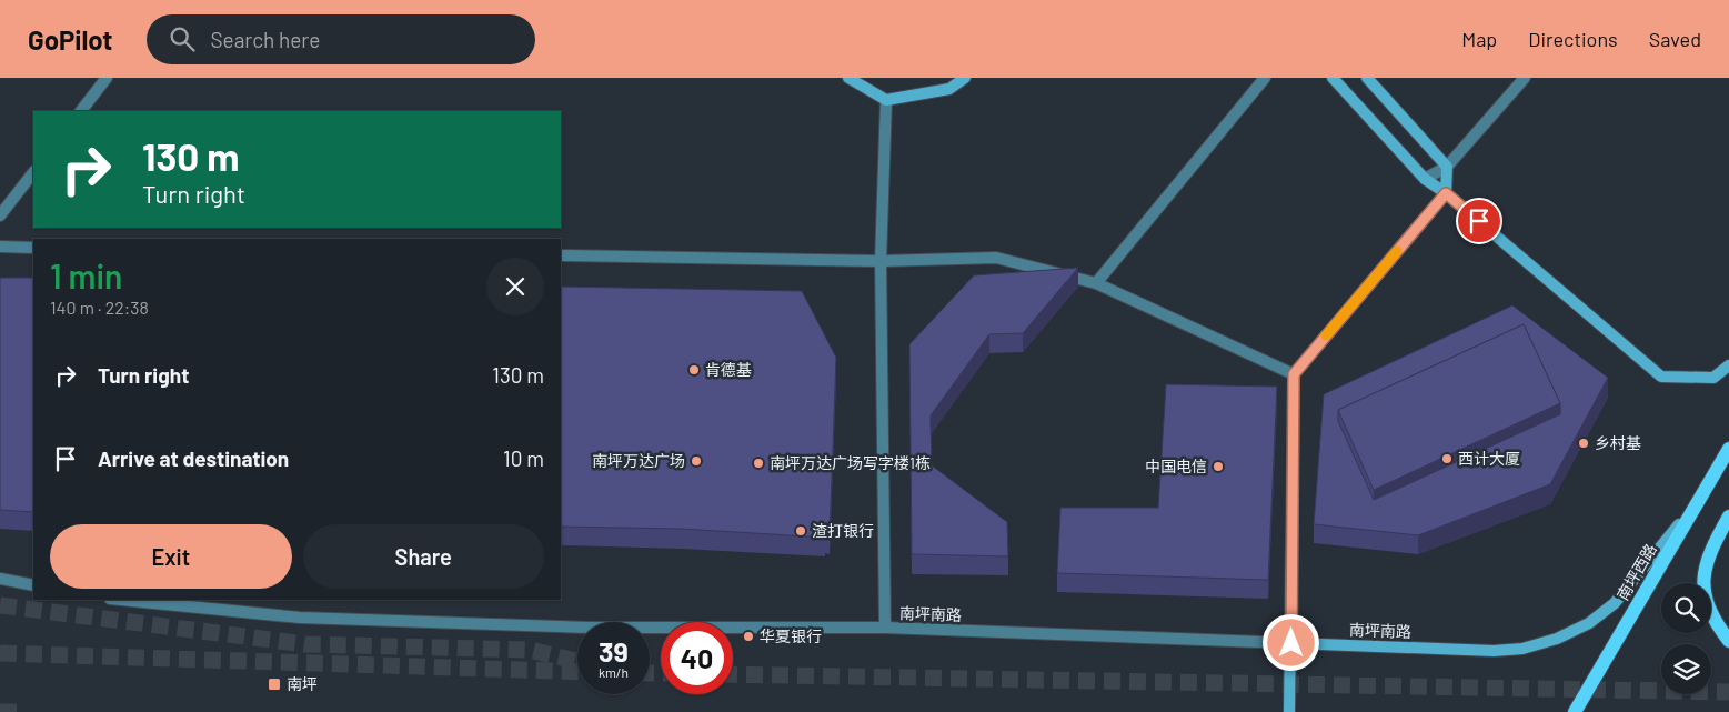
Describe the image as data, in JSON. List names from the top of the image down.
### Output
{
  "streets": {
    "main road": ["南坪西路"],
    "street": ["南坪南路"]
  },
  "crossings": [
    ["南坪西路", "南坪南路"]
  ],
  "places": {
    "other": [
      "肯德基",
      "乡村基",
      "西计大厦",
      "南坪万达广场",
      "南坪万达广场写字楼1栋",
      "中国电信",
      "渣打银行",
      "华夏银行"
    ],
    "transit": ["南坪"]
  },
  "page": {
    "header": "GoPilot",
    "search": "Search here",
    "nav": ["Map", "Directions", "Saved"],
    "turn": ["130 m", "Turn right"],
    "heading": ["1 min", "140 m · 22:38"],
    "list": [
      {
        "name": "Turn right",
        "value": "130 m"
      },
      {
        "name": "Arrive at destination",
        "value": "10 m"
      }
    ],
    "buttons": ["Exit", "Share"],
    "speed": "39 km/h",
    "limit": "40"
  }
}
